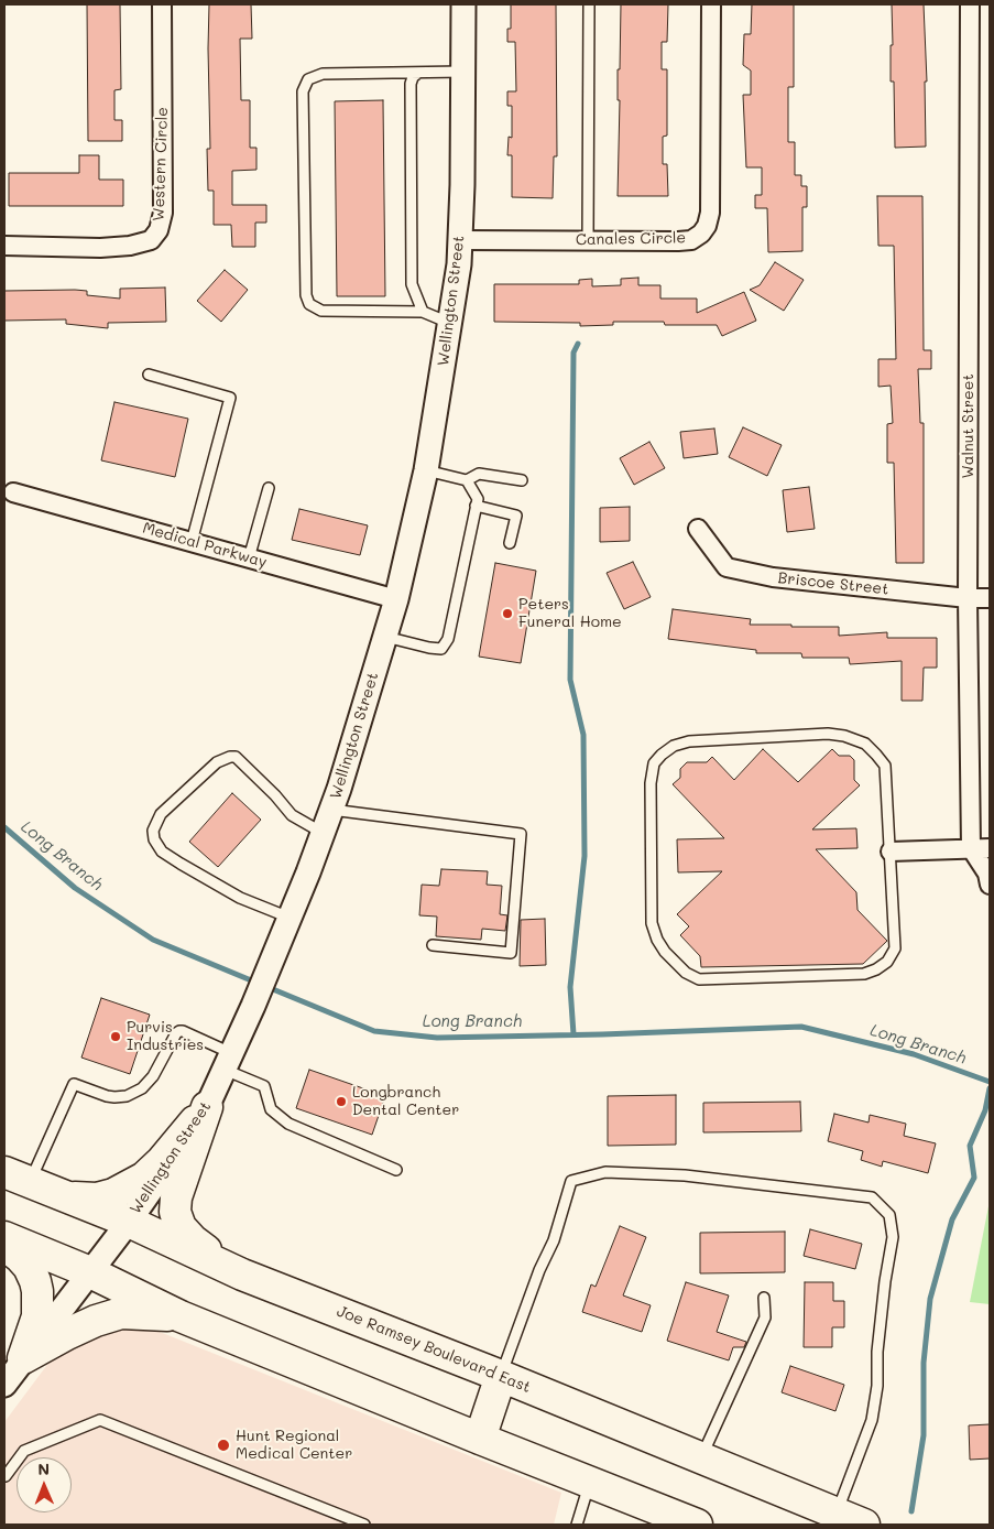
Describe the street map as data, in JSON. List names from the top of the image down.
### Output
{
  "streets": {
    "highway": ["Joe Ramsey Boulevard East"],
    "street": [
      "Western Circle",
      "Canales Circle",
      "Wellington Street",
      "Walnut Street",
      "Medical Parkway",
      "Briscoe Street"
    ]
  },
  "crossings": [
    ["Canales Circle", "Wellington Street"],
    ["Wellington Street", "Medical Parkway"],
    ["Wellington Street", "Joe Ramsey Boulevard East"],
    ["Walnut Street", "Briscoe Street"]
  ],
  "water": ["Long Branch"],
  "places": [
    "Peters Funeral Home",
    "Purvis Industries",
    "Longbranch Dental Center",
    "Hunt Regional Medical Center"
  ],
  "north": "top"
}
